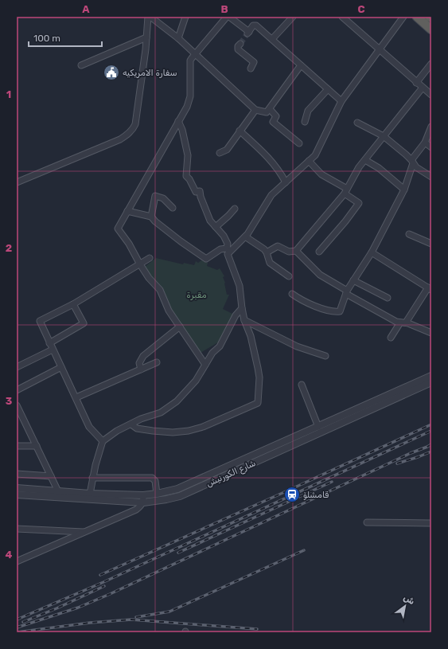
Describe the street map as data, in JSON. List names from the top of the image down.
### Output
{
  "streets": {
    "street": ["شارع الكورنيش"]
  },
  "parks": ["مقبرة"],
  "places": {
    "public building": ["سفارة الامريكيه"],
    "station": ["قامشلۆ"]
  },
  "scale_bar": "100 m",
  "north": "top right",
  "grid": {
    "columns": ["A", "B", "C"],
    "rows": [
      "1",
      "2",
      "3",
      "4"
    ]
  }
}
